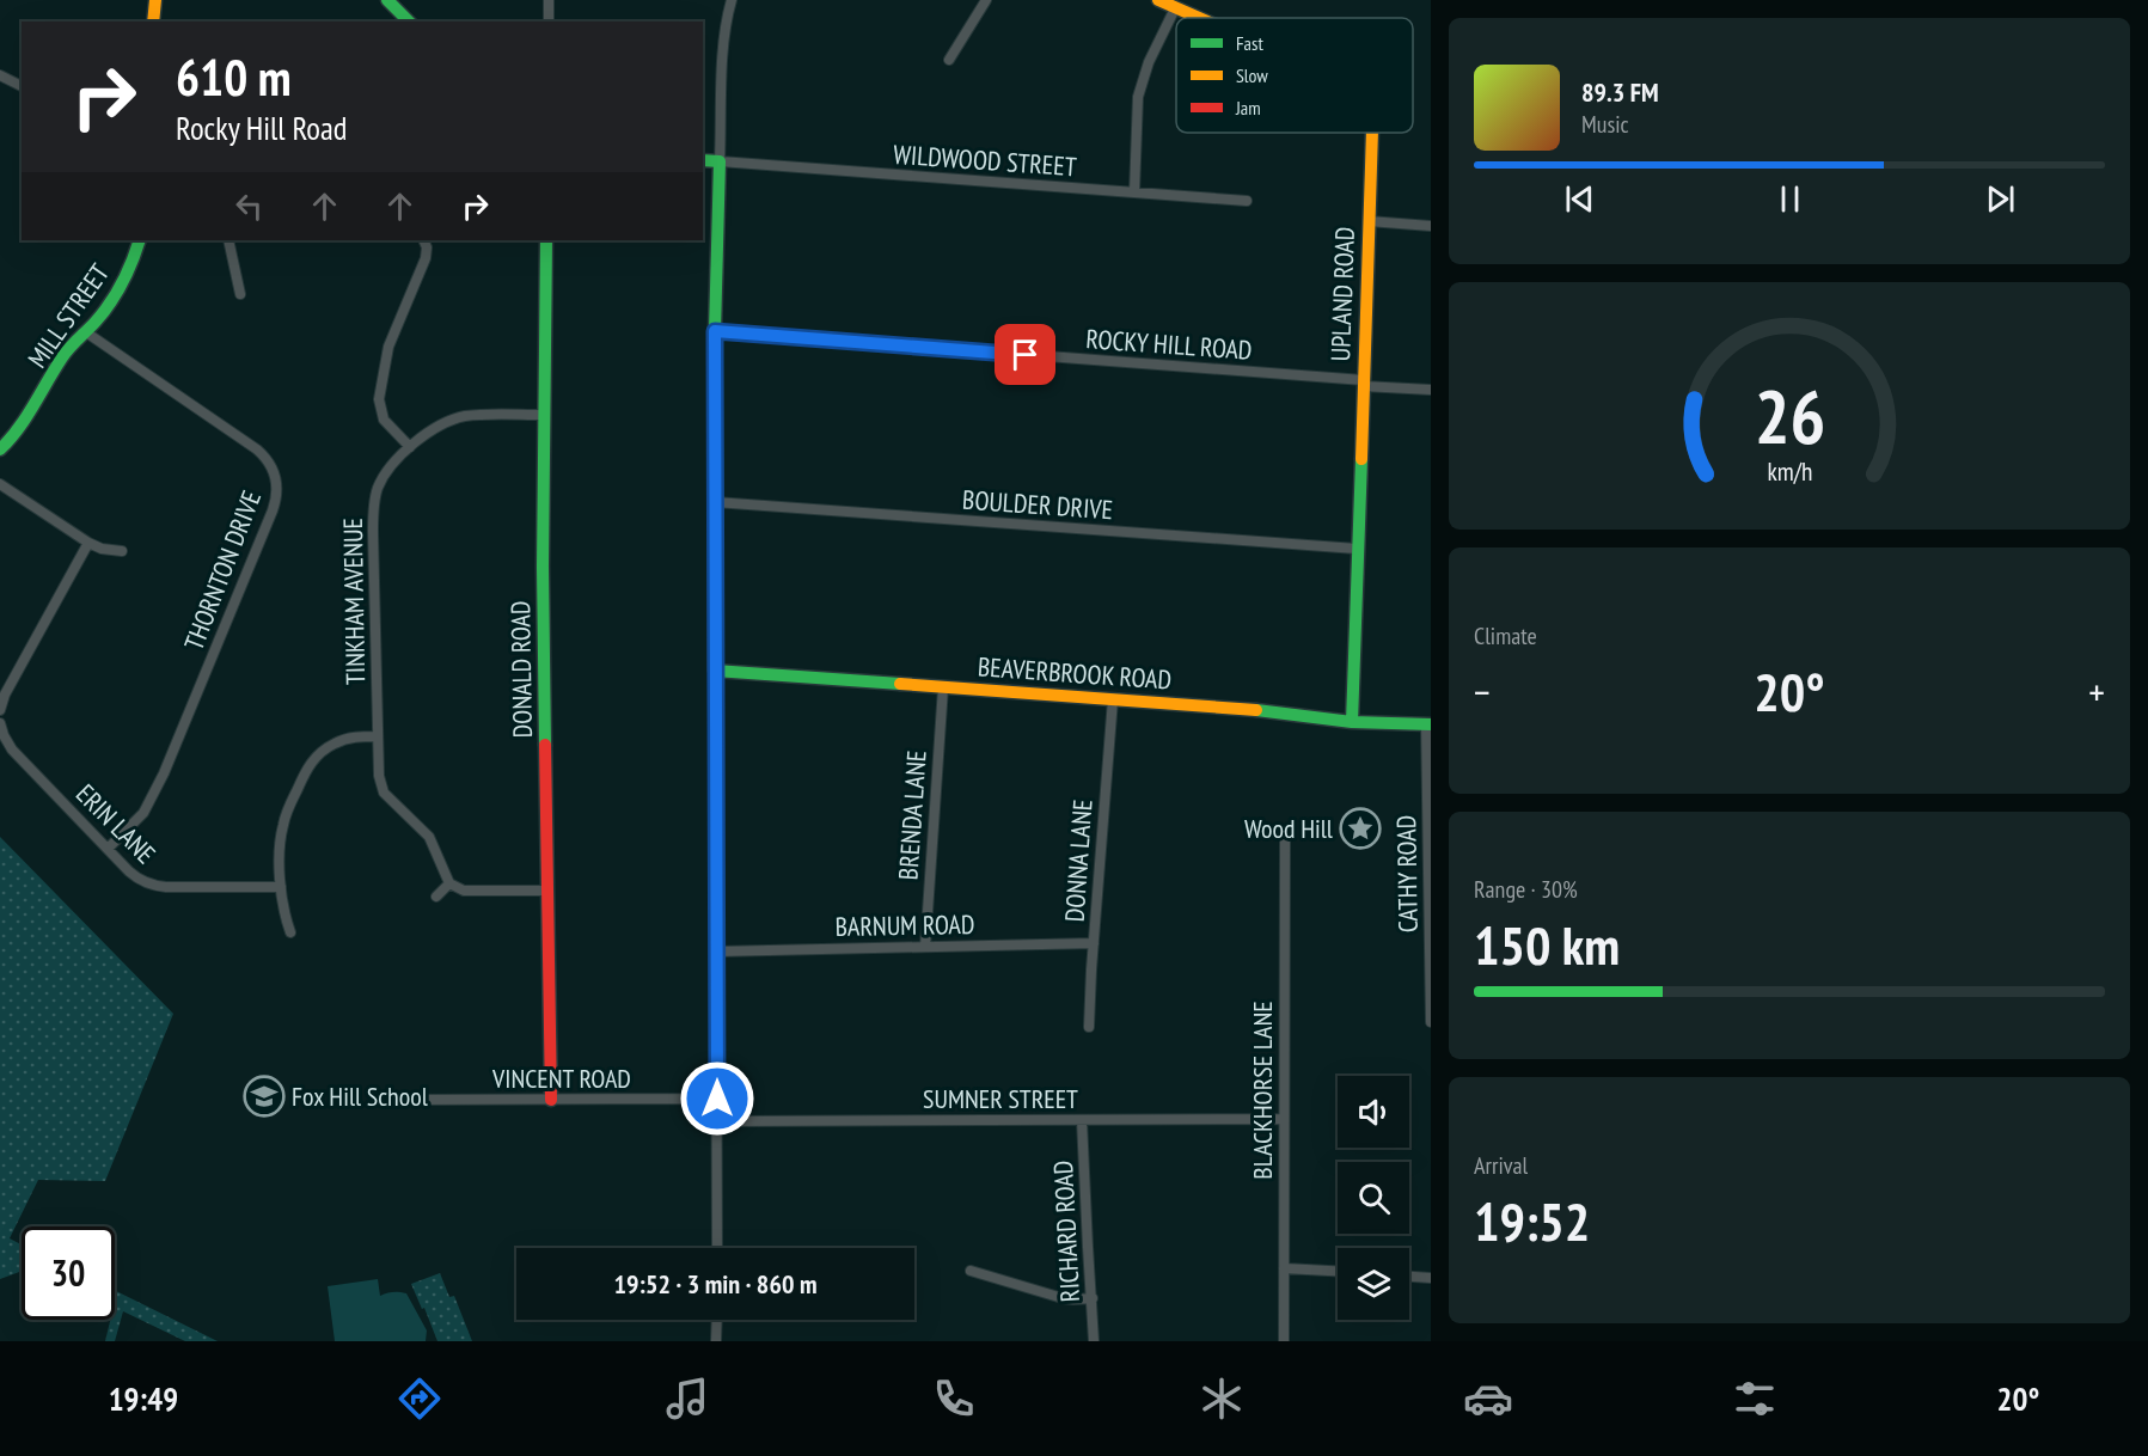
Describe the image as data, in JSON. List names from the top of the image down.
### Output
{
  "streets": {
    "street": [
      "WILDWOOD STREET",
      "UPLAND ROAD",
      "MILL STREET",
      "ROCKY HILL ROAD",
      "BOULDER DRIVE",
      "THORNTON DRIVE",
      "TINKHAM AVENUE",
      "DONALD ROAD",
      "BEAVERBROOK ROAD",
      "BRENDA LANE",
      "ERIN LANE",
      "DONNA LANE",
      "CATHY ROAD",
      "BARNUM ROAD",
      "VINCENT ROAD",
      "BLACKHORSE LANE",
      "SUMNER STREET",
      "RICHARD ROAD"
    ]
  },
  "crossings": [
    ["UPLAND ROAD", "ROCKY HILL ROAD"],
    ["UPLAND ROAD", "BOULDER DRIVE"],
    ["UPLAND ROAD", "BEAVERBROOK ROAD"],
    ["MILL STREET", "THORNTON DRIVE"],
    ["THORNTON DRIVE", "ERIN LANE"],
    ["TINKHAM AVENUE", "DONALD ROAD"],
    ["DONALD ROAD", "VINCENT ROAD"],
    ["BEAVERBROOK ROAD", "BRENDA LANE"],
    ["BEAVERBROOK ROAD", "DONNA LANE"],
    ["BEAVERBROOK ROAD", "CATHY ROAD"],
    ["BRENDA LANE", "BARNUM ROAD"],
    ["DONNA LANE", "BARNUM ROAD"],
    ["BLACKHORSE LANE", "SUMNER STREET"],
    ["SUMNER STREET", "RICHARD ROAD"]
  ],
  "places": {
    "place": ["Wood Hill"],
    "school or university": ["Fox Hill School"]
  },
  "legend": ["Fast", "Slow", "Jam"],
  "page": {
    "turn": ["610 m", "Rocky Hill Road"],
    "song": ["89.3 FM", "Music"],
    "tile": [
      "Climate",
      ["Range · 30%", "150 km"],
      ["Arrival", "19:52"]
    ],
    "heat": ["−", "20°", "+"],
    "limit": "30",
    "trip": "19:52 · 3 min · 860 m",
    "tabs": ["19:49", "20°"],
    "gauge": ["26", "km/h"]
  }
}
